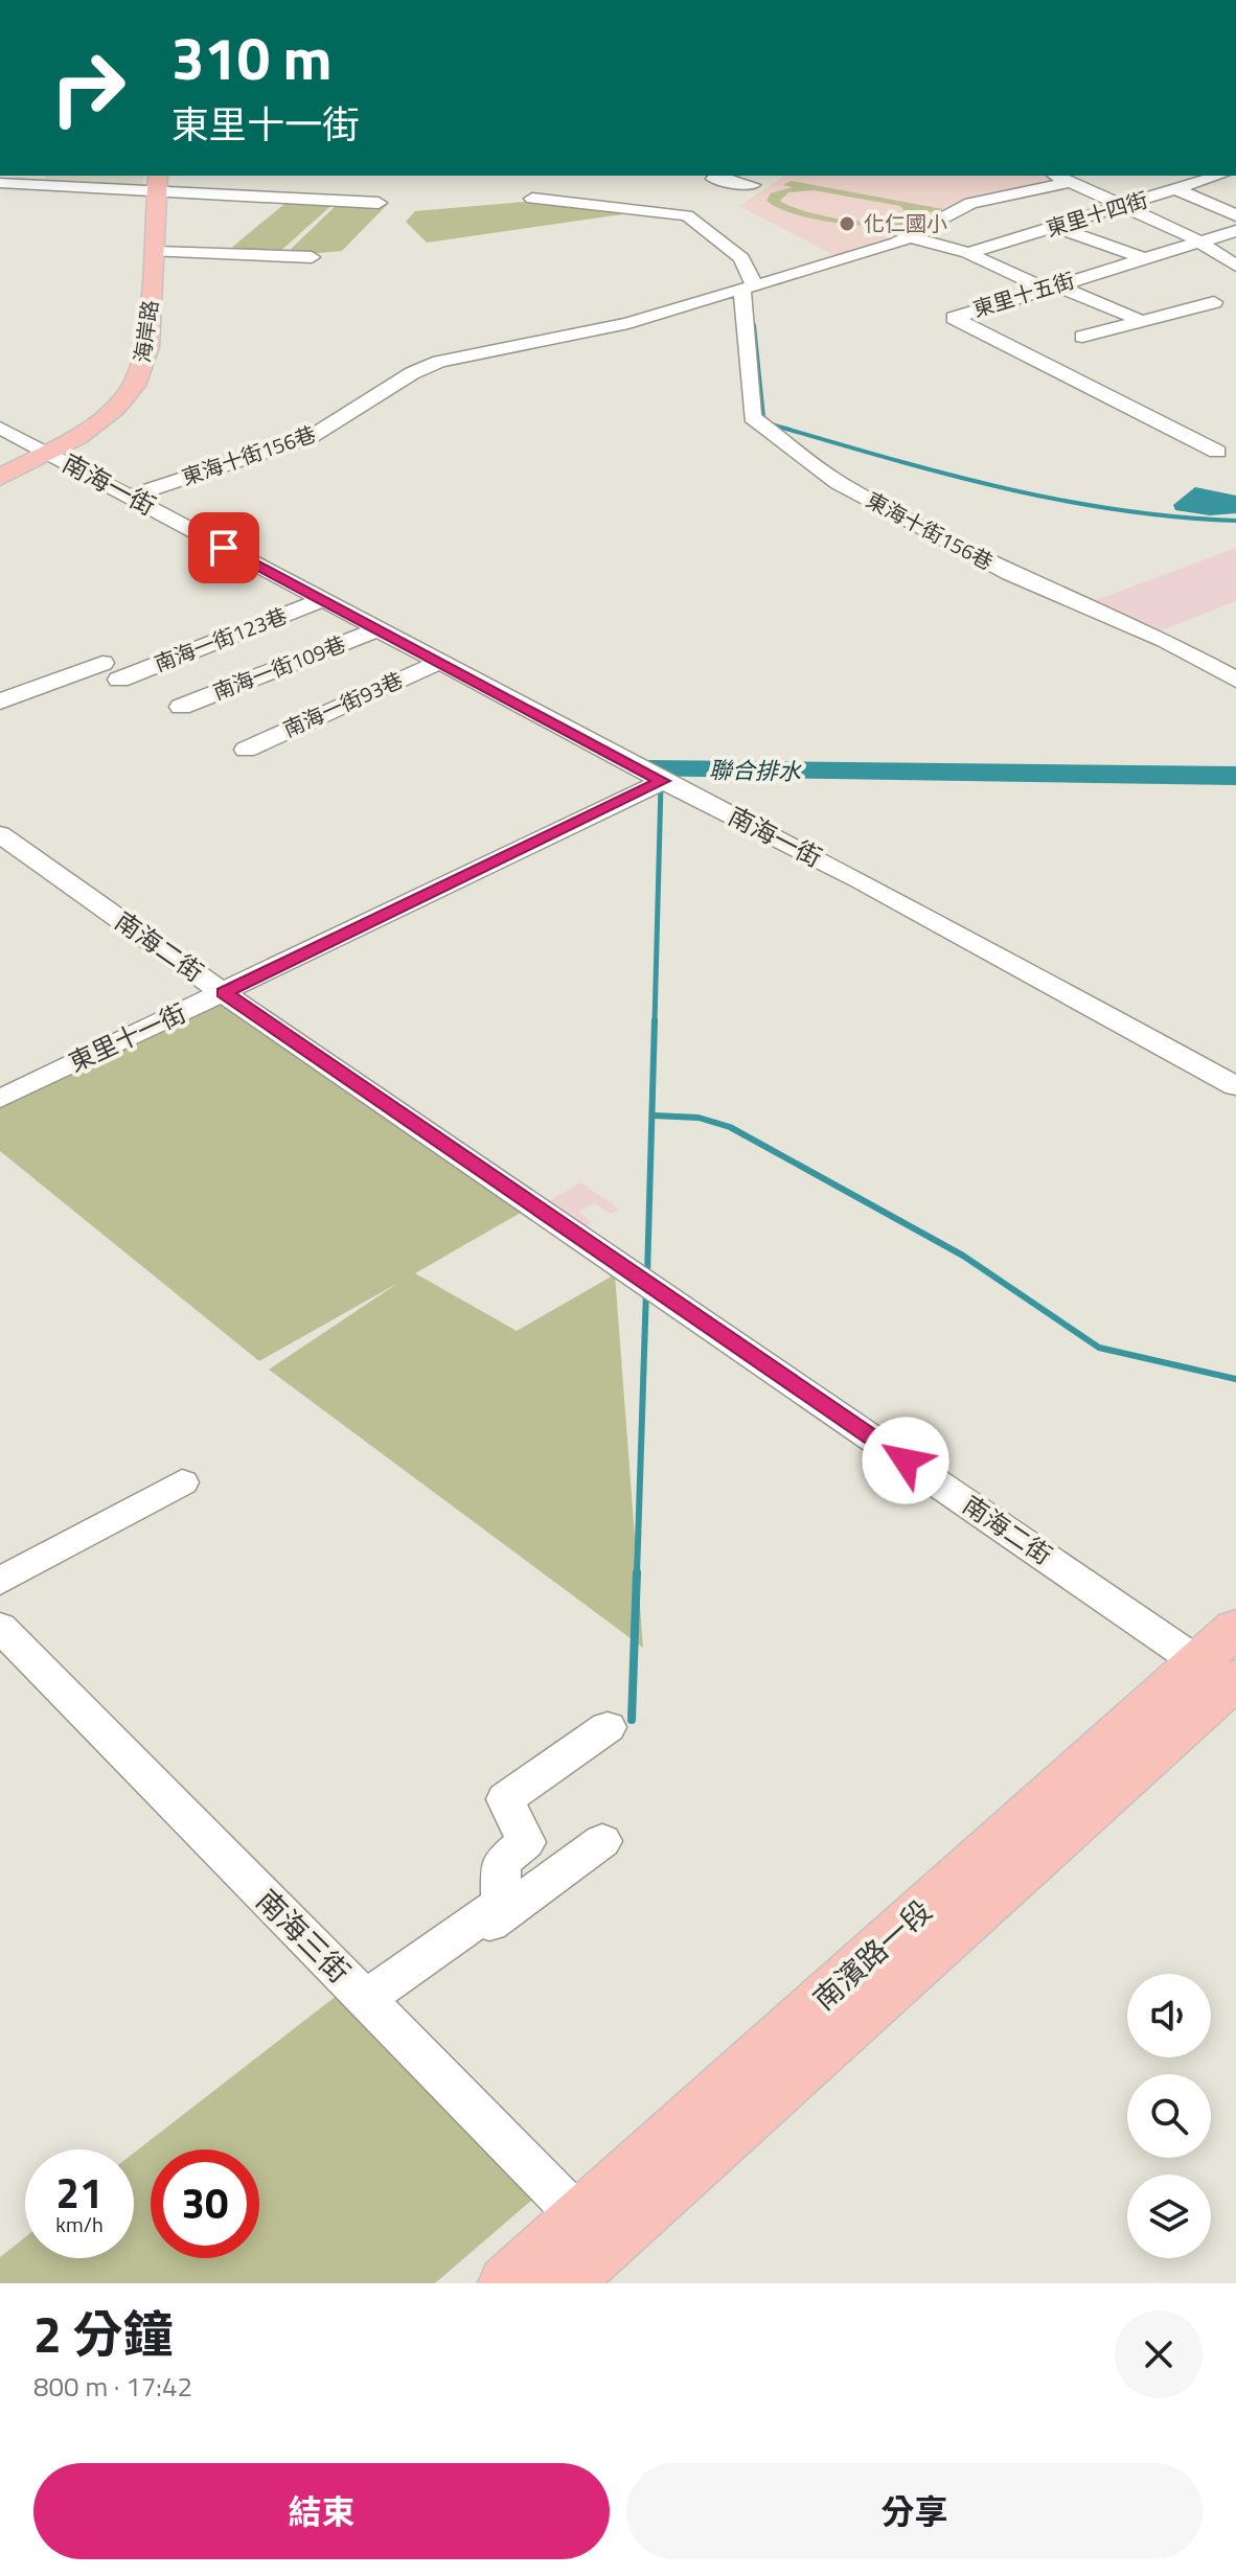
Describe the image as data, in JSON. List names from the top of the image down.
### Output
{
  "streets": {
    "main road": ["海岸路", "南濱路一段"],
    "street": [
      "東里十四街",
      "東里十五街",
      "東海十街156巷",
      "南海一街",
      "南海一街123巷",
      "南海一街109巷",
      "南海一街93巷",
      "南海二街",
      "東里十一街",
      "南海三街"
    ]
  },
  "crossings": [
    ["海岸路", "南海一街"],
    ["東海十街156巷", "南海一街"],
    ["南海一街", "南海一街123巷"],
    ["南海一街", "南海一街109巷"],
    ["南海一街", "南海一街93巷"],
    ["南海一街", "東里十一街"],
    ["南海二街", "東里十一街"],
    ["南海二街", "南濱路一段"],
    ["南海三街", "南濱路一段"]
  ],
  "water": ["聯合排水"],
  "places": ["化仁國小"],
  "page": {
    "turn": ["310 m", "東里十一街"],
    "speed": "21 km/h",
    "limit": "30",
    "heading": ["2 分鐘", "800 m · 17:42"],
    "buttons": ["結束", "分享"]
  }
}
